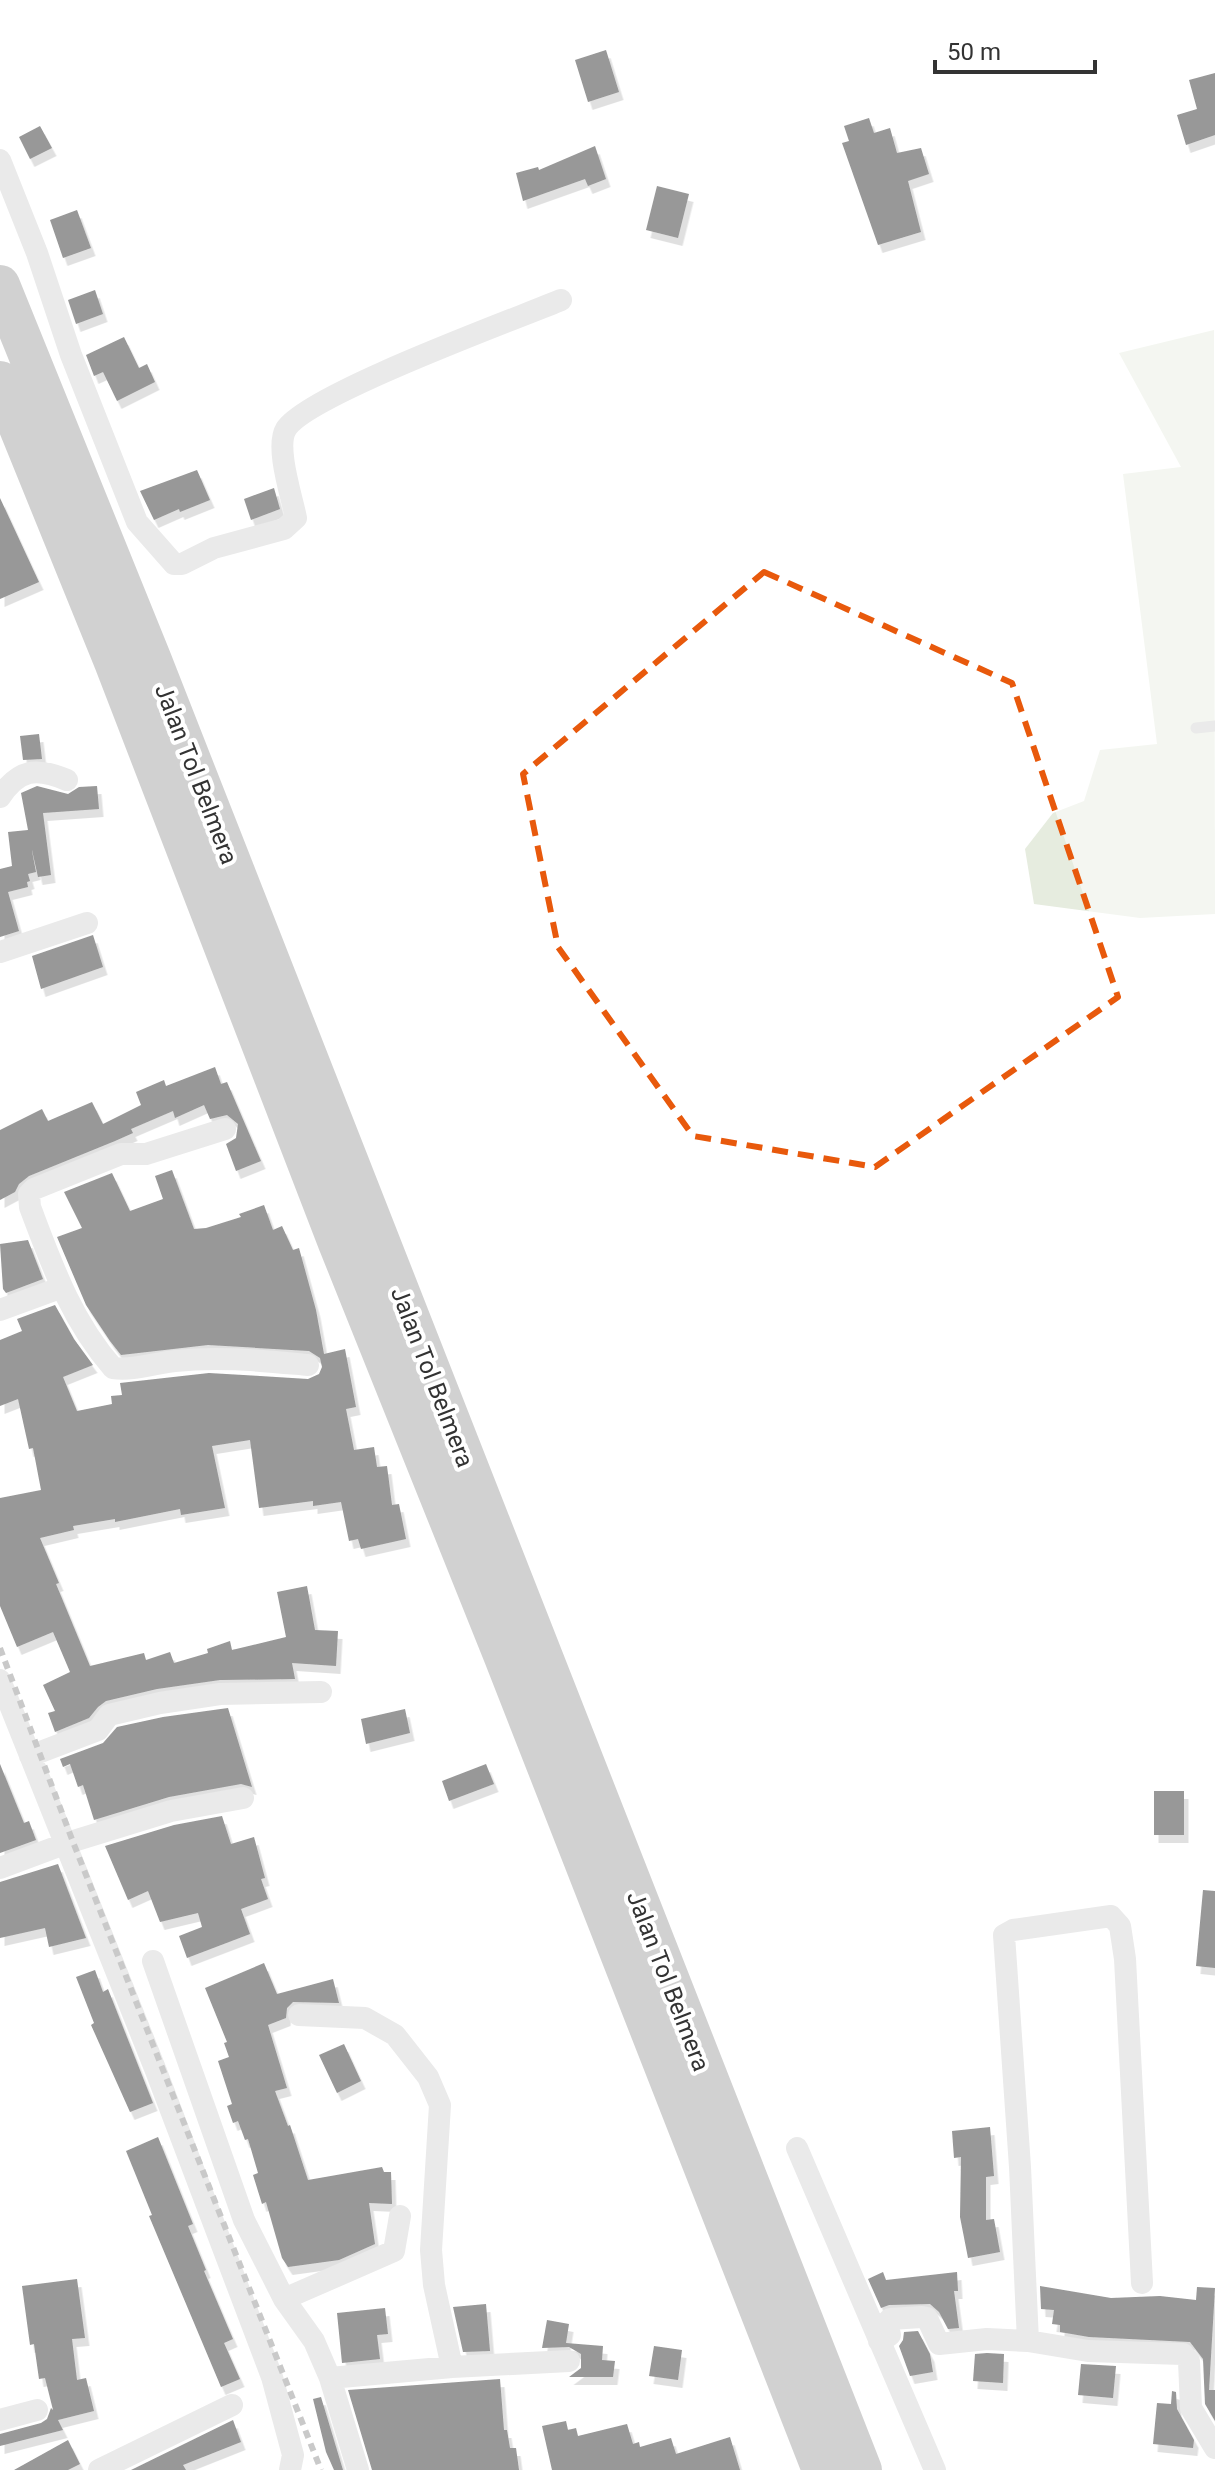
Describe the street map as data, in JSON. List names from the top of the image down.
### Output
{
  "streets": {
    "highway": ["Jalan Tol Belmera"]
  },
  "scale_bar": "50 m"
}
